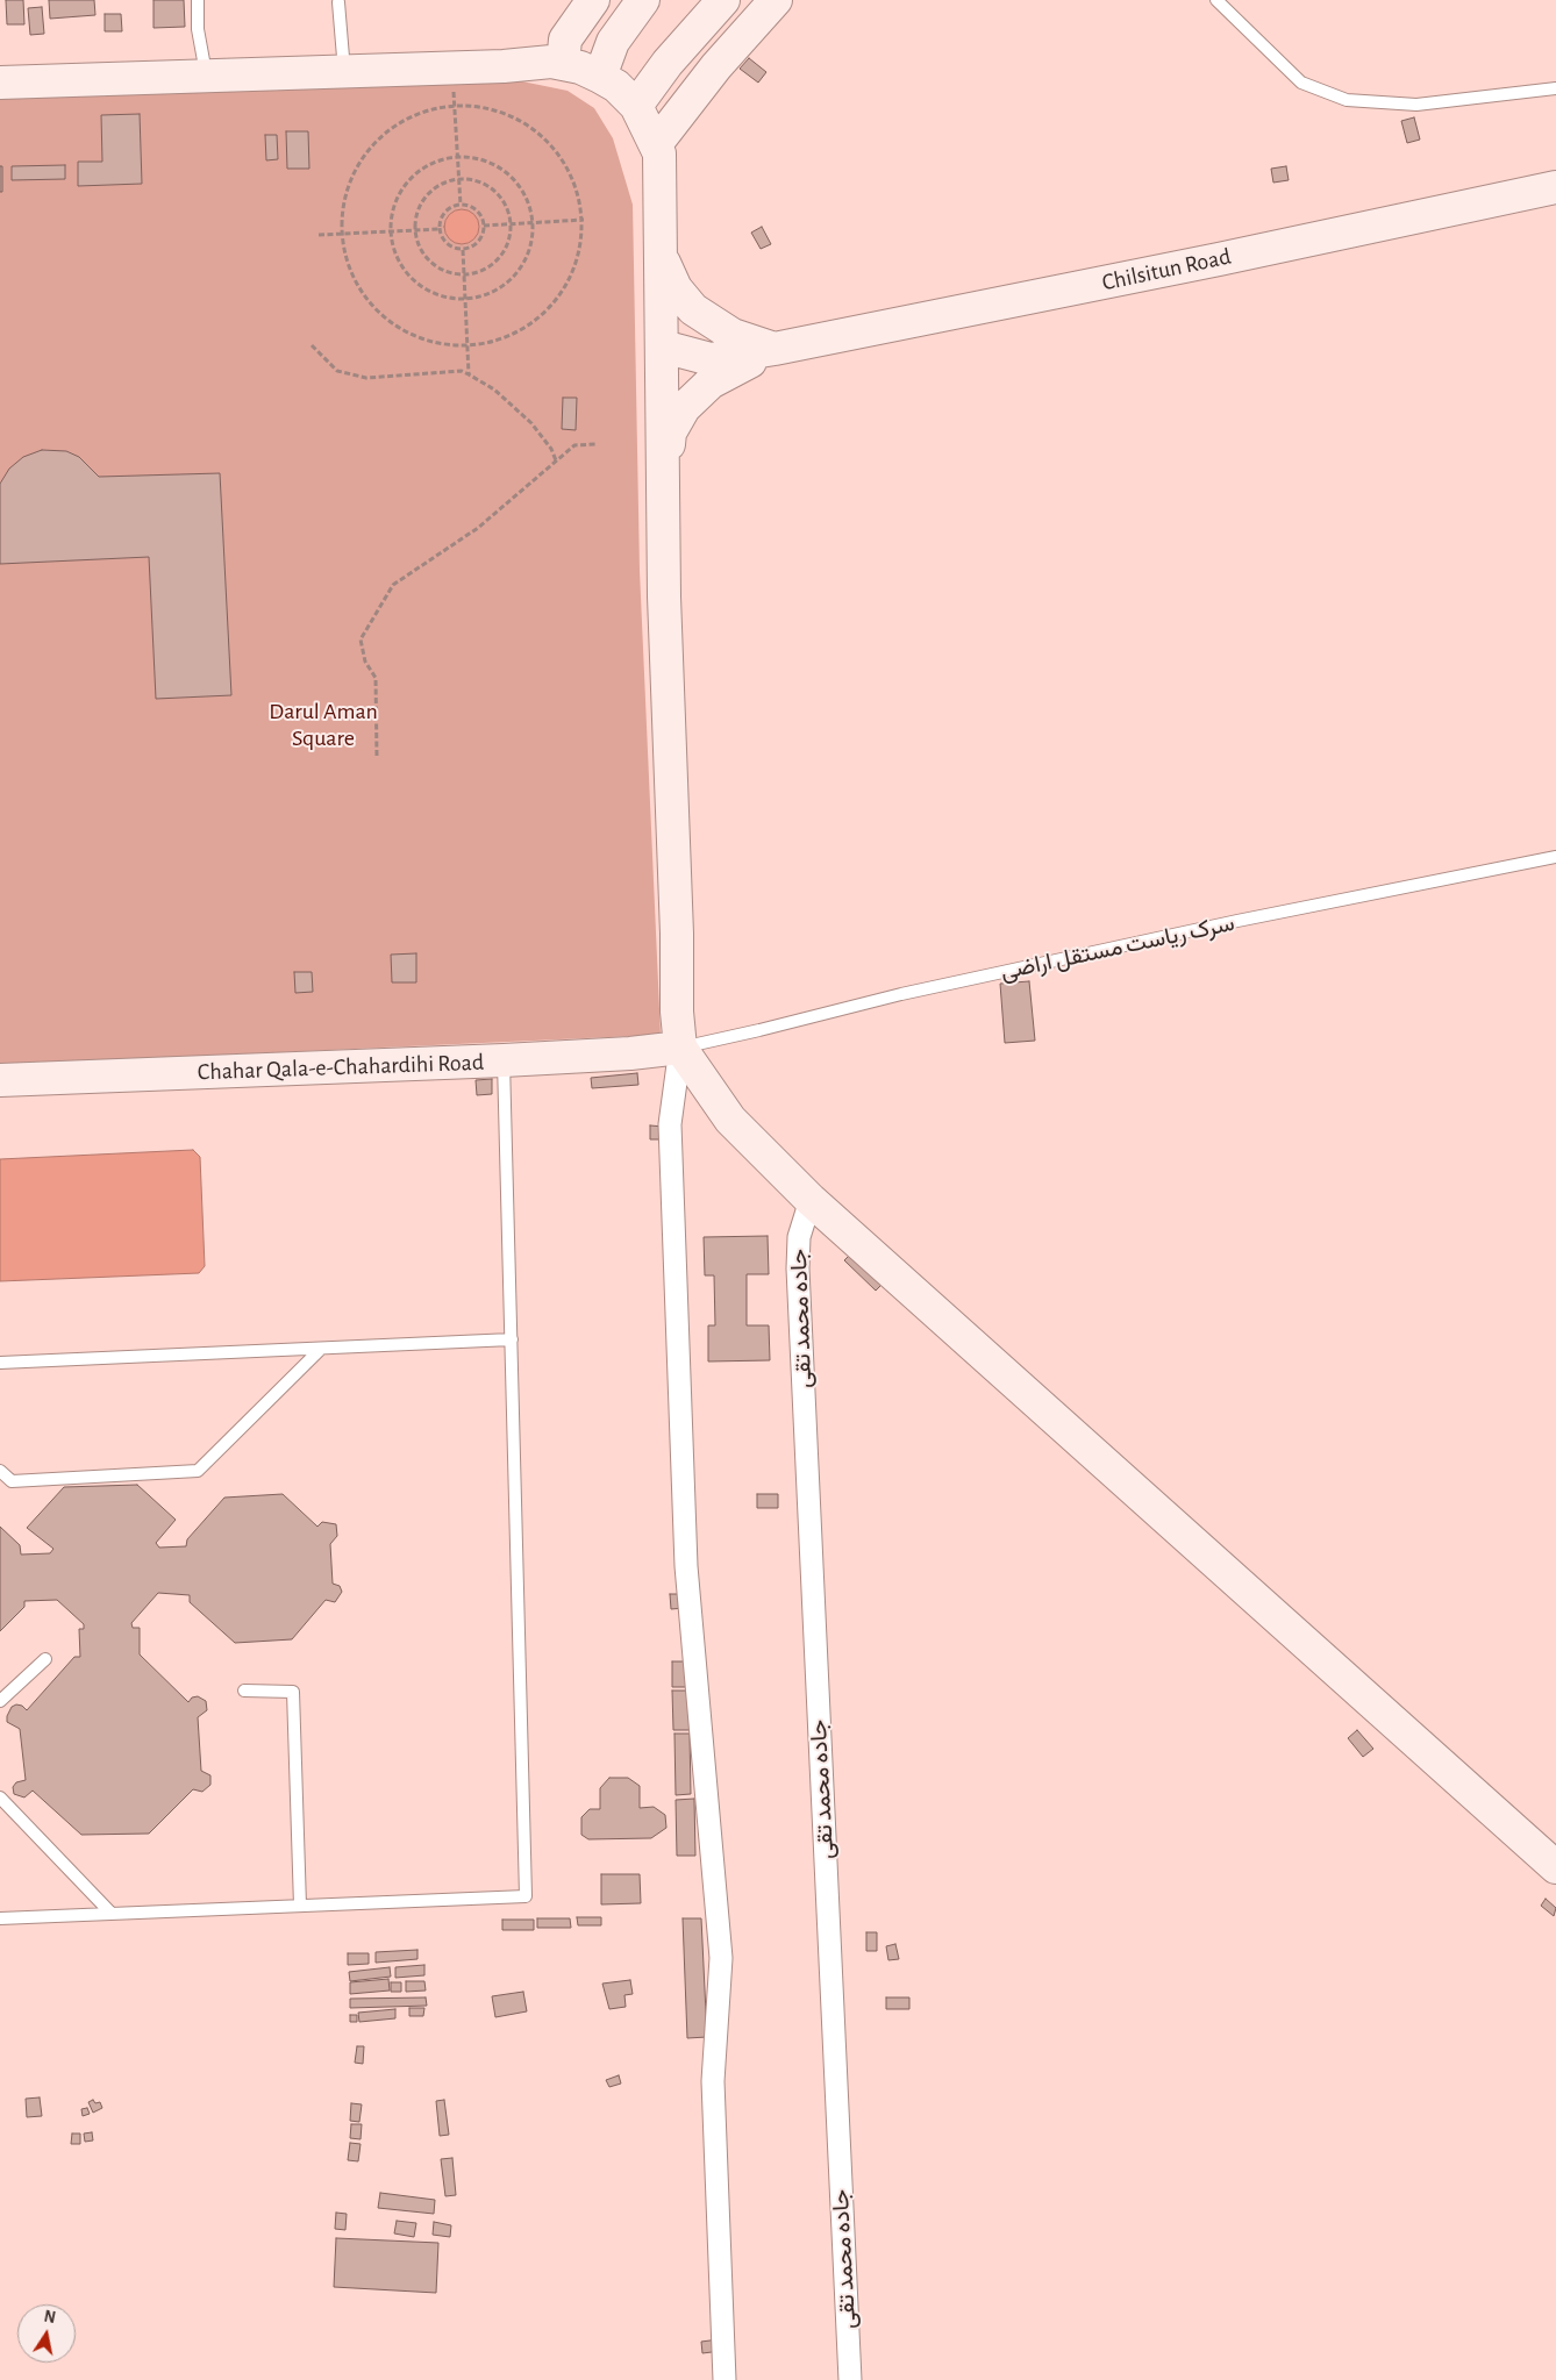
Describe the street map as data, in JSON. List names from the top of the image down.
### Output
{
  "streets": {
    "main road": ["Chilsitun Road", "Chahar Qala-e-Chahardihi Road"],
    "street": ["جاده محمد تقی"],
    "lane": ["سرک ریاست مستقل اراضی"]
  },
  "crossings": [
    ["سرک ریاست مستقل اراضی", "Chahar Qala-e-Chahardihi Road"]
  ],
  "parks": ["Darul Aman Square"],
  "north": "top"
}
